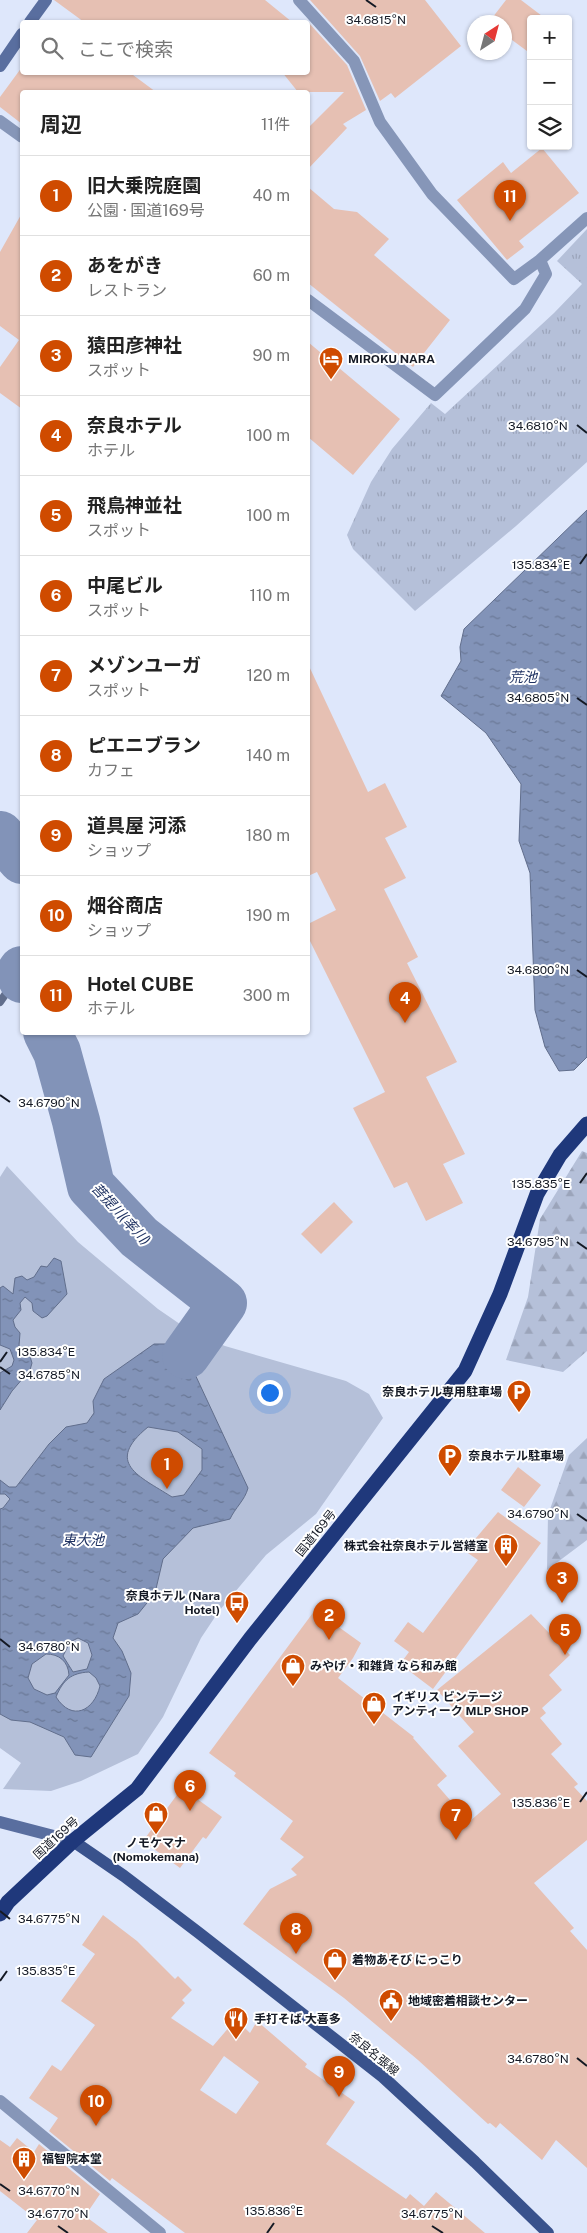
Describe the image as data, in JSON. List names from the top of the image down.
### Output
{
  "streets": {
    "highway": ["国道169号"],
    "main road": ["奈良名張線"]
  },
  "crossings": [
    ["国道169号", "奈良名張線"]
  ],
  "water": ["荒池", "菩提川(率川)", "東大池"],
  "places": {
    "hotel": ["MIROKU NARA"],
    "parking": ["奈良ホテル専用駐車場", "奈良ホテル駐車場"],
    "building": ["株式会社奈良ホテル営繕室", "福智院本堂"],
    "bus stop": ["奈良ホテル (Nara Hotel)"],
    "shop": [
      "みやげ・和雑貨 なら和み館",
      "イギリス ビンテージ アンティーク MLP SHOP",
      "ノモケマナ (Nomokemana)",
      "着物あそび にっこり"
    ],
    "public building": ["地域密着相談センター"],
    "restaurant": ["手打そば 大喜多"]
  },
  "north": "top right",
  "page": {
    "map_buttons": ["+", "−"],
    "search": "ここで検索",
    "heading": ["周辺", "11件"],
    "list": [
      {
        "mark": "1",
        "name": "旧大乗院庭園",
        "note": "公園 · 国道169号",
        "value": "40 m"
      },
      {
        "mark": "2",
        "name": "あをがき",
        "note": "レストラン",
        "value": "60 m"
      },
      {
        "mark": "3",
        "name": "猿田彦神社",
        "note": "スポット",
        "value": "90 m"
      },
      {
        "mark": "4",
        "name": "奈良ホテル",
        "note": "ホテル",
        "value": "100 m"
      },
      {
        "mark": "5",
        "name": "飛鳥神並社",
        "note": "スポット",
        "value": "100 m"
      },
      {
        "mark": "6",
        "name": "中尾ビル",
        "note": "スポット",
        "value": "110 m"
      },
      {
        "mark": "7",
        "name": "メゾンユーガ",
        "note": "スポット",
        "value": "120 m"
      },
      {
        "mark": "8",
        "name": "ピエニブラン",
        "note": "カフェ",
        "value": "140 m"
      },
      {
        "mark": "9",
        "name": "道具屋 河添",
        "note": "ショップ",
        "value": "180 m"
      },
      {
        "mark": "10",
        "name": "畑谷商店",
        "note": "ショップ",
        "value": "190 m"
      },
      {
        "mark": "11",
        "name": "Hotel CUBE",
        "note": "ホテル",
        "value": "300 m"
      }
    ],
    "pins": [
      "11",
      "4",
      "1",
      "3",
      "2",
      "5",
      "6",
      "7",
      "8",
      "9",
      "10"
    ]
  },
  "coordinates": [
    "34.6815°N",
    "34.6810°N",
    "135.834°E",
    "34.6805°N",
    "34.6800°N",
    "34.6790°N",
    "135.835°E",
    "34.6795°N",
    "34.6785°N",
    "34.6780°N",
    "135.836°E",
    "34.6775°N",
    "34.6770°N"
  ]
}
